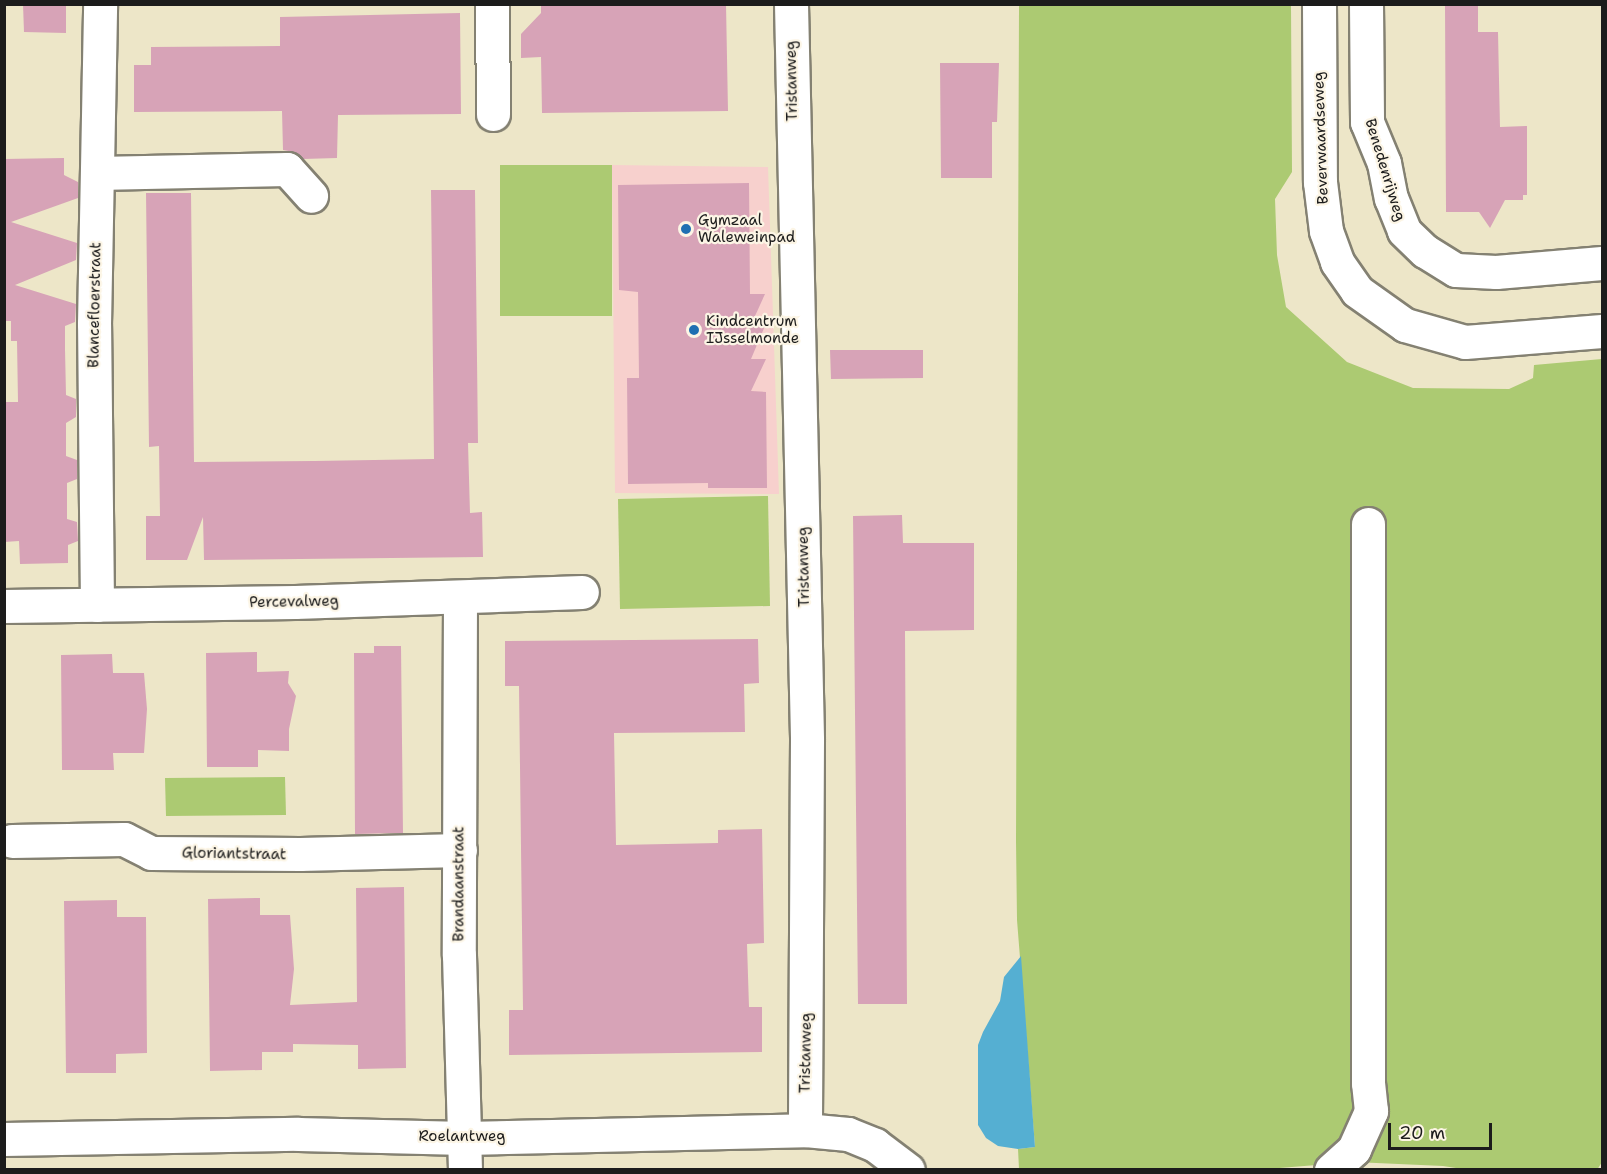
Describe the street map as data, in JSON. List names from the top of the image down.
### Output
{
  "streets": {
    "street": [
      "Tristanweg",
      "Beverwaardseweg",
      "Benedenrijweg",
      "Blancefloerstraat",
      "Percevalweg",
      "Gloriantstraat",
      "Brandaanstraat",
      "Roelantweg"
    ]
  },
  "crossings": [
    ["Tristanweg", "Roelantweg"],
    ["Blancefloerstraat", "Percevalweg"],
    ["Percevalweg", "Brandaanstraat"],
    ["Gloriantstraat", "Brandaanstraat"],
    ["Brandaanstraat", "Roelantweg"]
  ],
  "places": ["Gymzaal Waleweinpad", "Kindcentrum IJsselmonde"],
  "scale_bar": "20 m"
}
